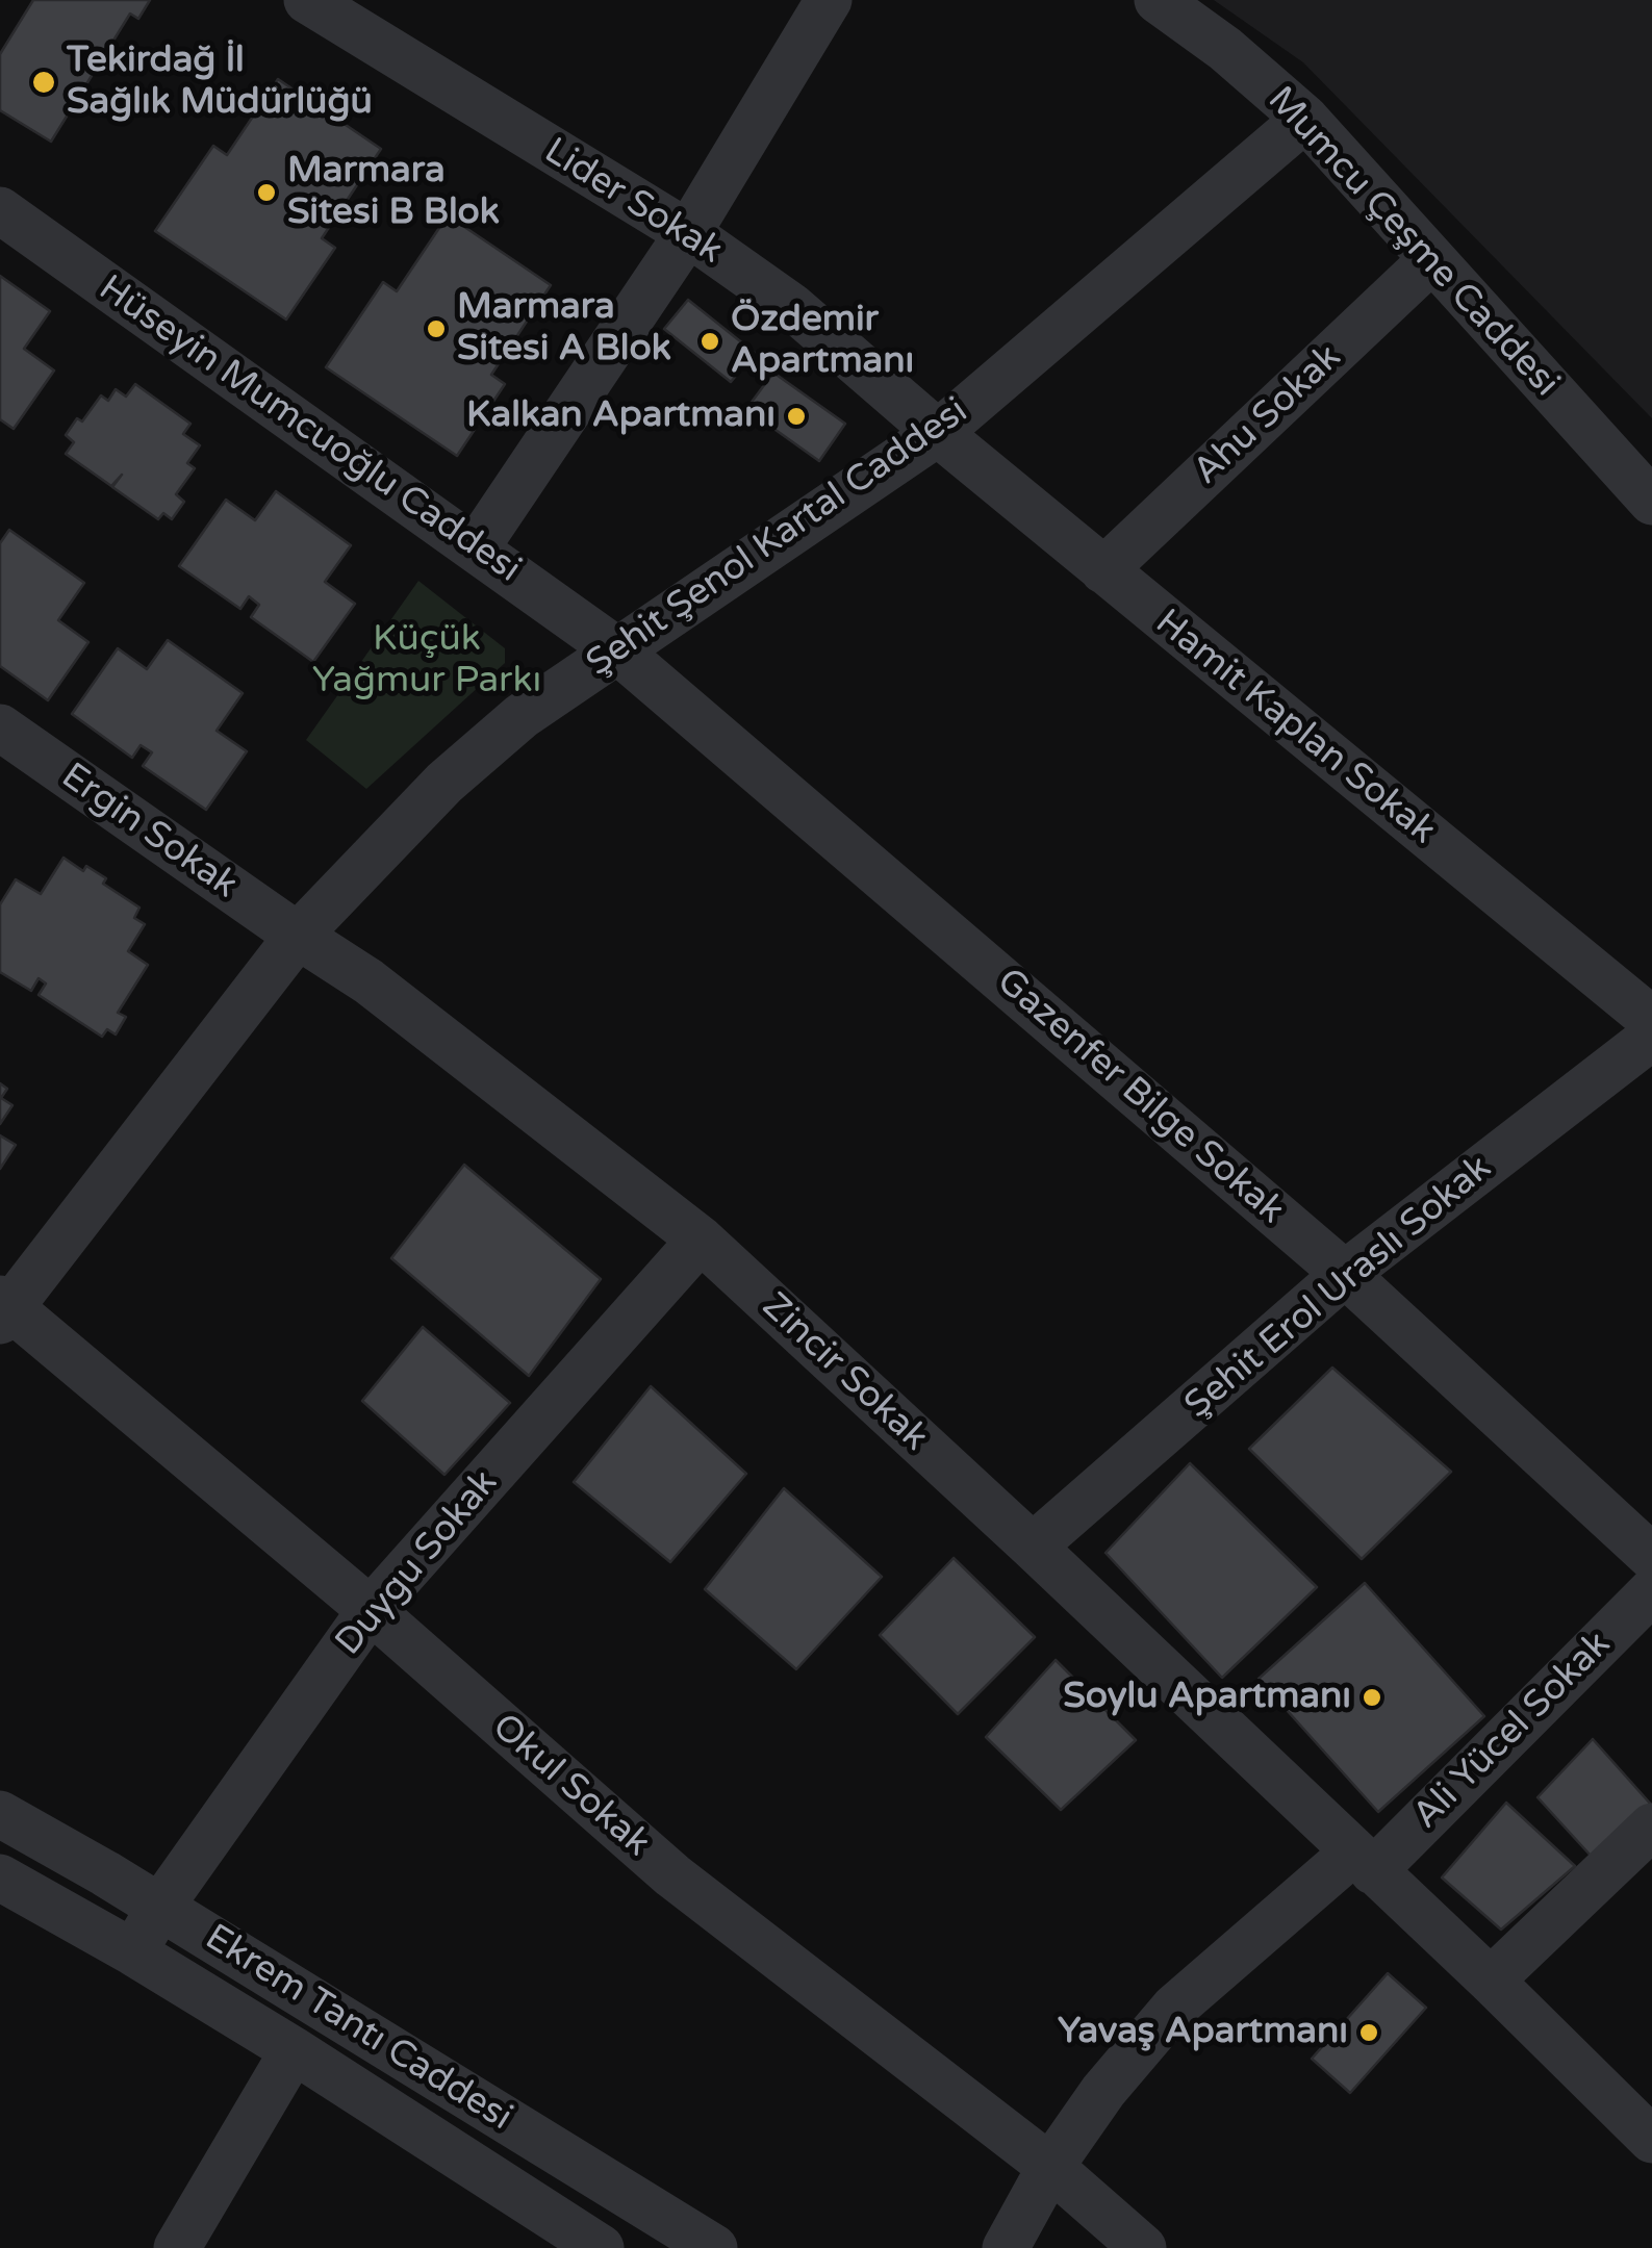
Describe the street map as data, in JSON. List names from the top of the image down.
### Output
{
  "streets": {
    "street": [
      "Lider Sokak",
      "Mumcu Çeşme Caddesi",
      "Ahu Sokak",
      "Hüseyin Mumcuoğlu Caddesi",
      "Şehit Şenol Kartal Caddesi",
      "Hamit Kaplan Sokak",
      "Ergin Sokak",
      "Gazenfer Bilge Sokak",
      "Şehit Erol Uraslı Sokak",
      "Zincir Sokak",
      "Duygu Sokak",
      "Ali Yücel Sokak",
      "Okul Sokak",
      "Ekrem Tantı Caddesi"
    ]
  },
  "crossings": [
    ["Lider Sokak", "Şehit Şenol Kartal Caddesi"],
    ["Lider Sokak", "Hamit Kaplan Sokak"],
    ["Mumcu Çeşme Caddesi", "Ahu Sokak"],
    ["Mumcu Çeşme Caddesi", "Şehit Şenol Kartal Caddesi"],
    ["Ahu Sokak", "Hamit Kaplan Sokak"],
    ["Hüseyin Mumcuoğlu Caddesi", "Şehit Şenol Kartal Caddesi"],
    ["Hüseyin Mumcuoğlu Caddesi", "Gazenfer Bilge Sokak"],
    ["Şehit Şenol Kartal Caddesi", "Hamit Kaplan Sokak"],
    ["Şehit Şenol Kartal Caddesi", "Ergin Sokak"],
    ["Şehit Şenol Kartal Caddesi", "Gazenfer Bilge Sokak"],
    ["Şehit Şenol Kartal Caddesi", "Zincir Sokak"],
    ["Şehit Şenol Kartal Caddesi", "Okul Sokak"],
    ["Ergin Sokak", "Zincir Sokak"],
    ["Gazenfer Bilge Sokak", "Şehit Erol Uraslı Sokak"],
    ["Şehit Erol Uraslı Sokak", "Zincir Sokak"],
    ["Zincir Sokak", "Duygu Sokak"],
    ["Zincir Sokak", "Ali Yücel Sokak"],
    ["Duygu Sokak", "Okul Sokak"],
    ["Duygu Sokak", "Ekrem Tantı Caddesi"],
    ["Ali Yücel Sokak", "Okul Sokak"]
  ],
  "parks": ["Küçük Yağmur Parkı"],
  "places": [
    "Tekirdağ İl Sağlık Müdürlüğü",
    "Marmara Sitesi B Blok",
    "Marmara Sitesi A Blok",
    "Özdemir Apartmanı",
    "Kalkan Apartmanı",
    "Soylu Apartmanı",
    "Yavaş Apartmanı"
  ]
}
